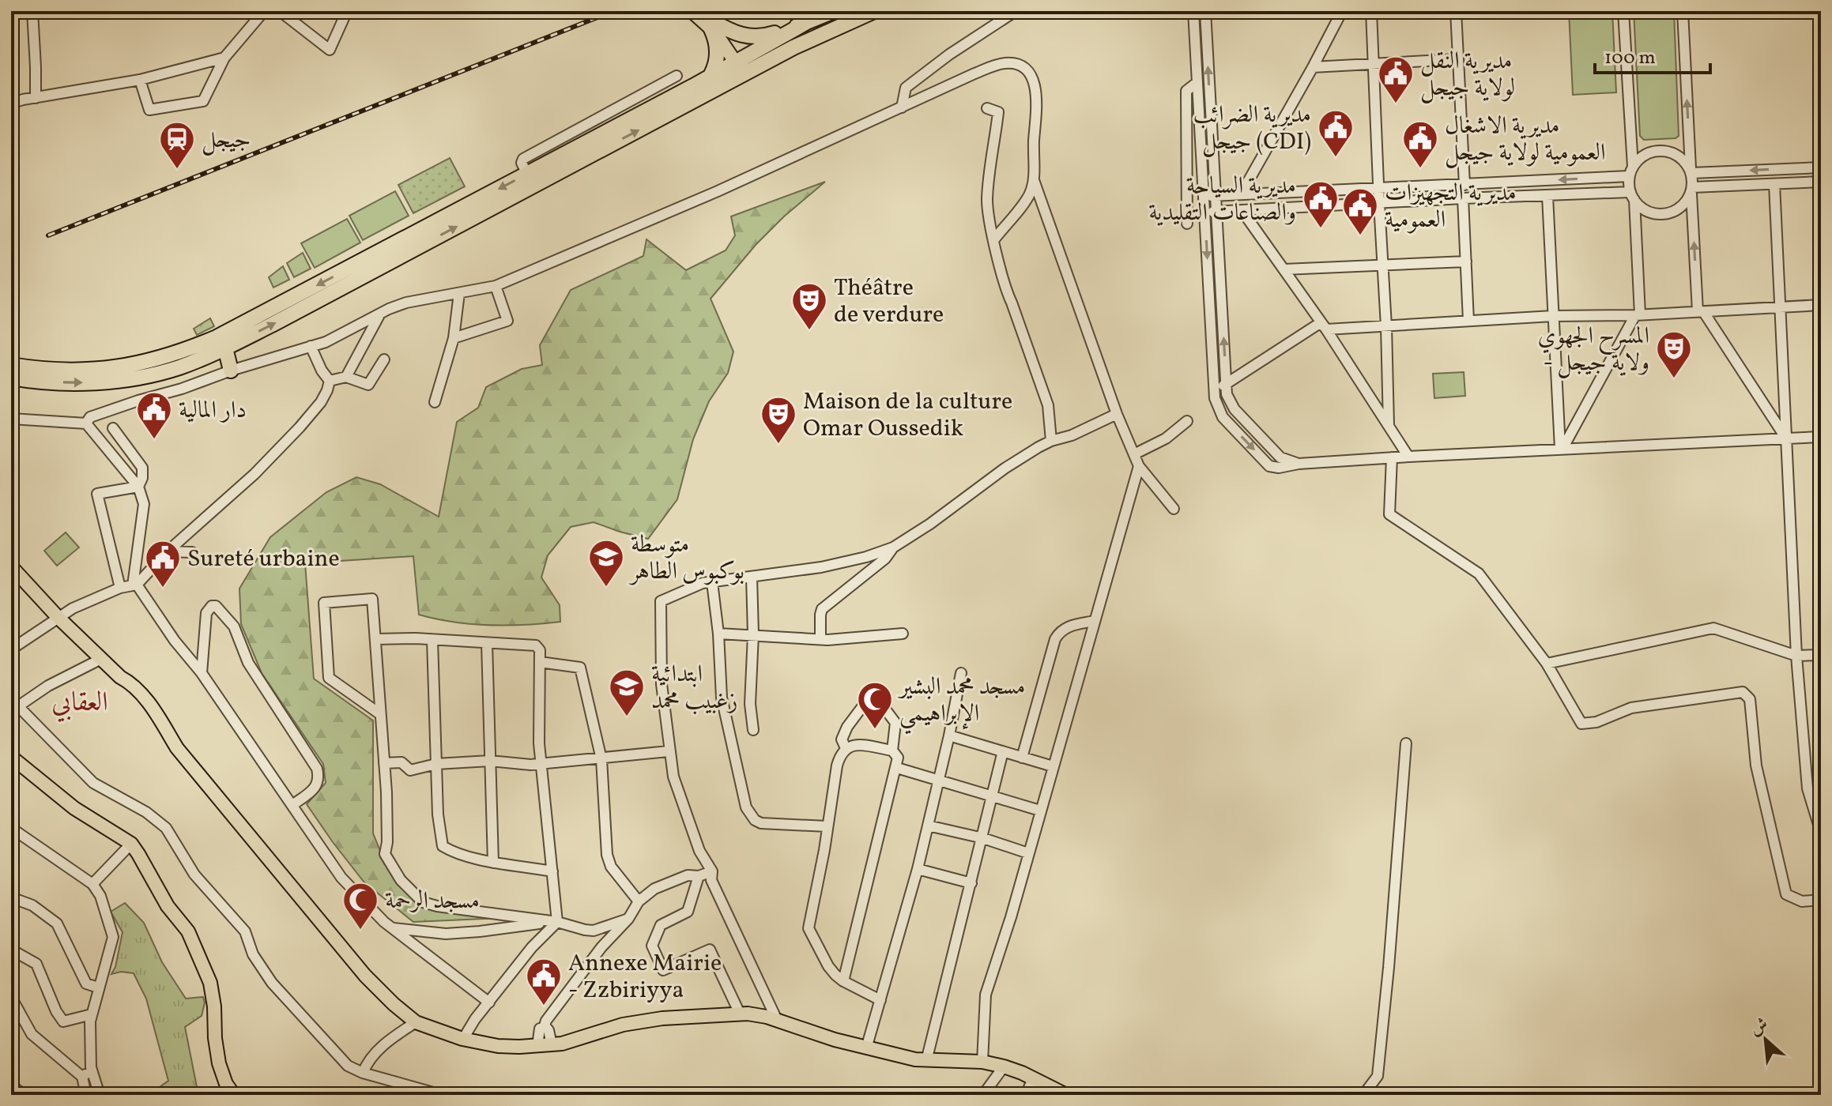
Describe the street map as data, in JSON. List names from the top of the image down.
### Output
{
  "districts": ["العقابي"],
  "places": {
    "public building": [
      "مديرية النقل لولاية جيجل",
      "مديرية الضرائب جيجل (CDI)",
      "مديرية الاشغال العمومية لولاية جيجل",
      "مديرية السياحة والصناعات التقليدية",
      "مديرية التجهيزات العمومية",
      "دار المالية",
      "Sureté urbaine",
      "Annexe Mairie - Zzbiriyya"
    ],
    "station": ["جيجل"],
    "theatre": ["Théâtre de verdure", "المسرح الجهوي - ولاية جيجل", "Maison de la culture Omar Oussedik"],
    "school or university": ["متوسطة بوكبوس الطاهر", "ابتدائية زغبيب محمد"],
    "mosque": ["مسجد محمد البشير الإبراهيمي", "مسجد الرحمة"]
  },
  "scale_bar": "100 m",
  "north": "top left"
}
